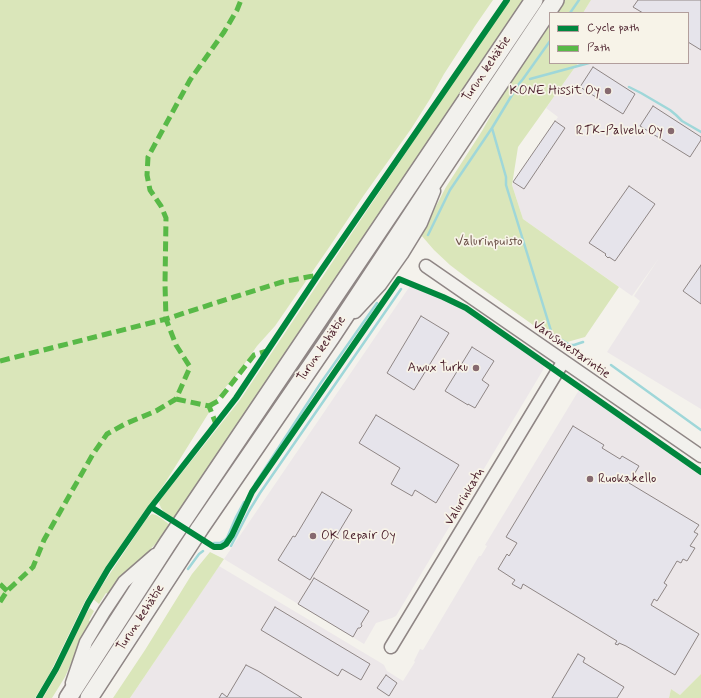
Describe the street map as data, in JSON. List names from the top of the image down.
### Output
{
  "streets": {
    "highway": ["Turun kehätie"],
    "street": ["Varusmestarintie", "Valurinkatu"]
  },
  "crossings": [
    ["Varusmestarintie", "Valurinkatu"]
  ],
  "parks": ["Valurinpuisto"],
  "places": [
    "KONE Hissit Oy",
    "RTK-Palvelu Oy",
    "Awux Turku",
    "Ruokakello",
    "OK Repair Oy"
  ],
  "legend": ["Cycle path", "Path"]
}
